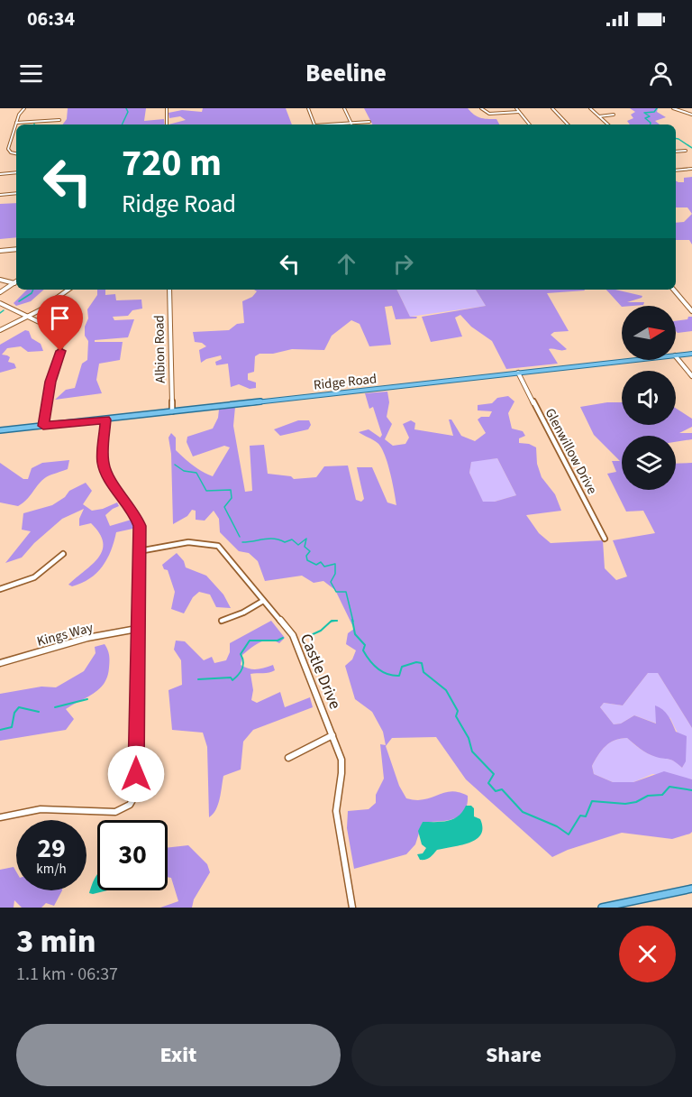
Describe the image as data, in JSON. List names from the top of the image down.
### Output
{
  "streets": {
    "main road": ["Ridge Road"],
    "street": [
      "Albion Road",
      "Glenwillow Drive",
      "Kings Way",
      "Castle Drive"
    ]
  },
  "crossings": [
    ["Albion Road", "Ridge Road"],
    ["Ridge Road", "Glenwillow Drive"]
  ],
  "north": "right",
  "page": {
    "status": "06:34",
    "header": "Beeline",
    "turn": ["720 m", "Ridge Road"],
    "speed": "29 km/h",
    "limit": "30",
    "heading": ["3 min", "1.1 km · 06:37"],
    "buttons": ["Exit", "Share"]
  }
}
